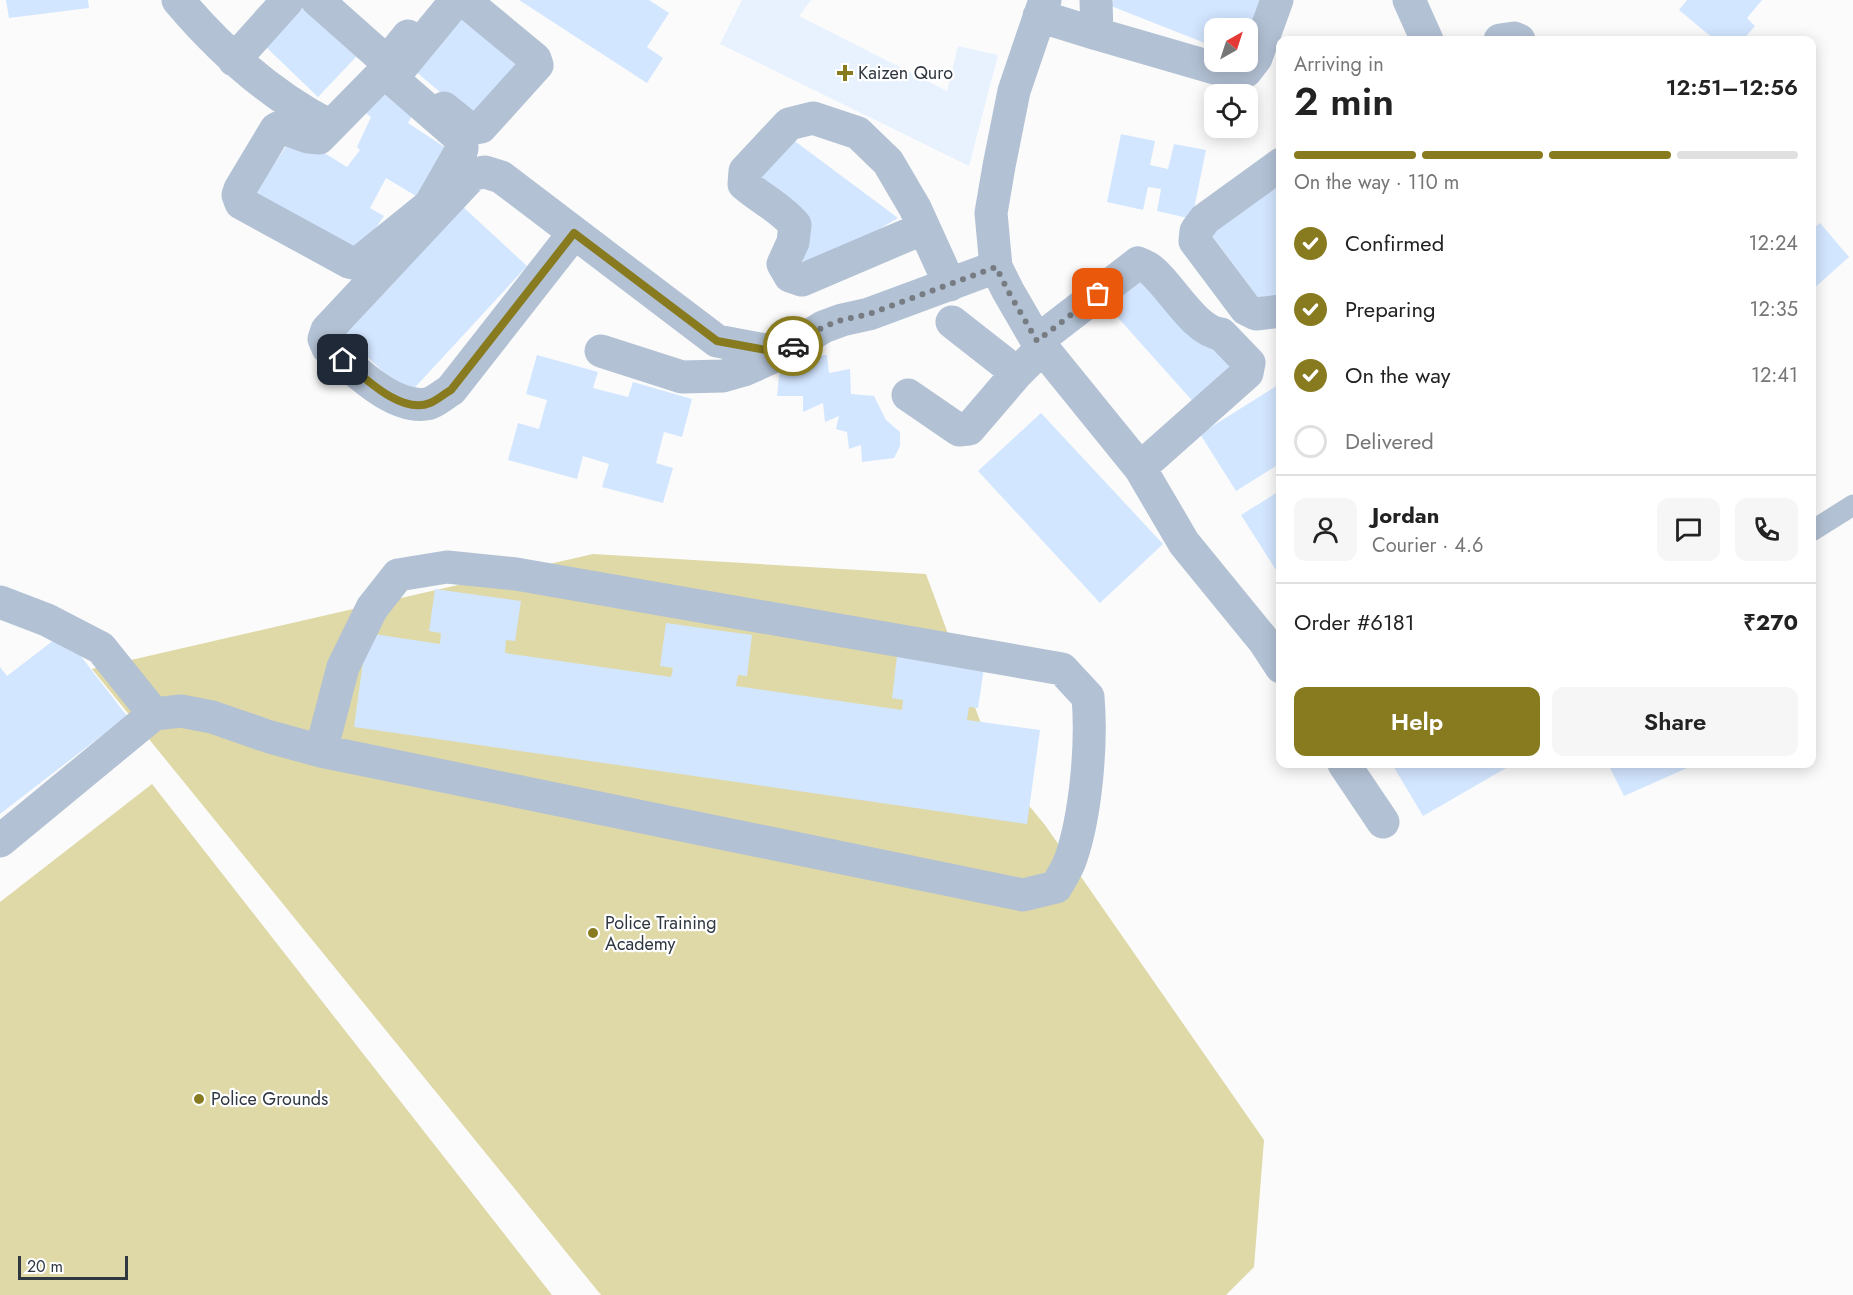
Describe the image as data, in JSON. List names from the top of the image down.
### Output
{
  "places": {
    "health": ["Kaizen Quro"],
    "other": ["Police Training Academy", "Police Grounds"]
  },
  "scale_bar": "20 m",
  "north": "top right",
  "page": {
    "heading": ["2 min", "Arriving in", "12:51–12:56"],
    "panel": [
      "Jordan",
      "Courier · 4.6",
      "Order #6181",
      "₹270"
    ],
    "bar": "On the way · 110 m",
    "list": [
      ["Confirmed", "12:24"],
      ["Preparing", "12:35"],
      ["On the way", "12:41"],
      "Delivered"
    ],
    "buttons": ["Help", "Share"],
    "scale": "20 m"
  }
}
